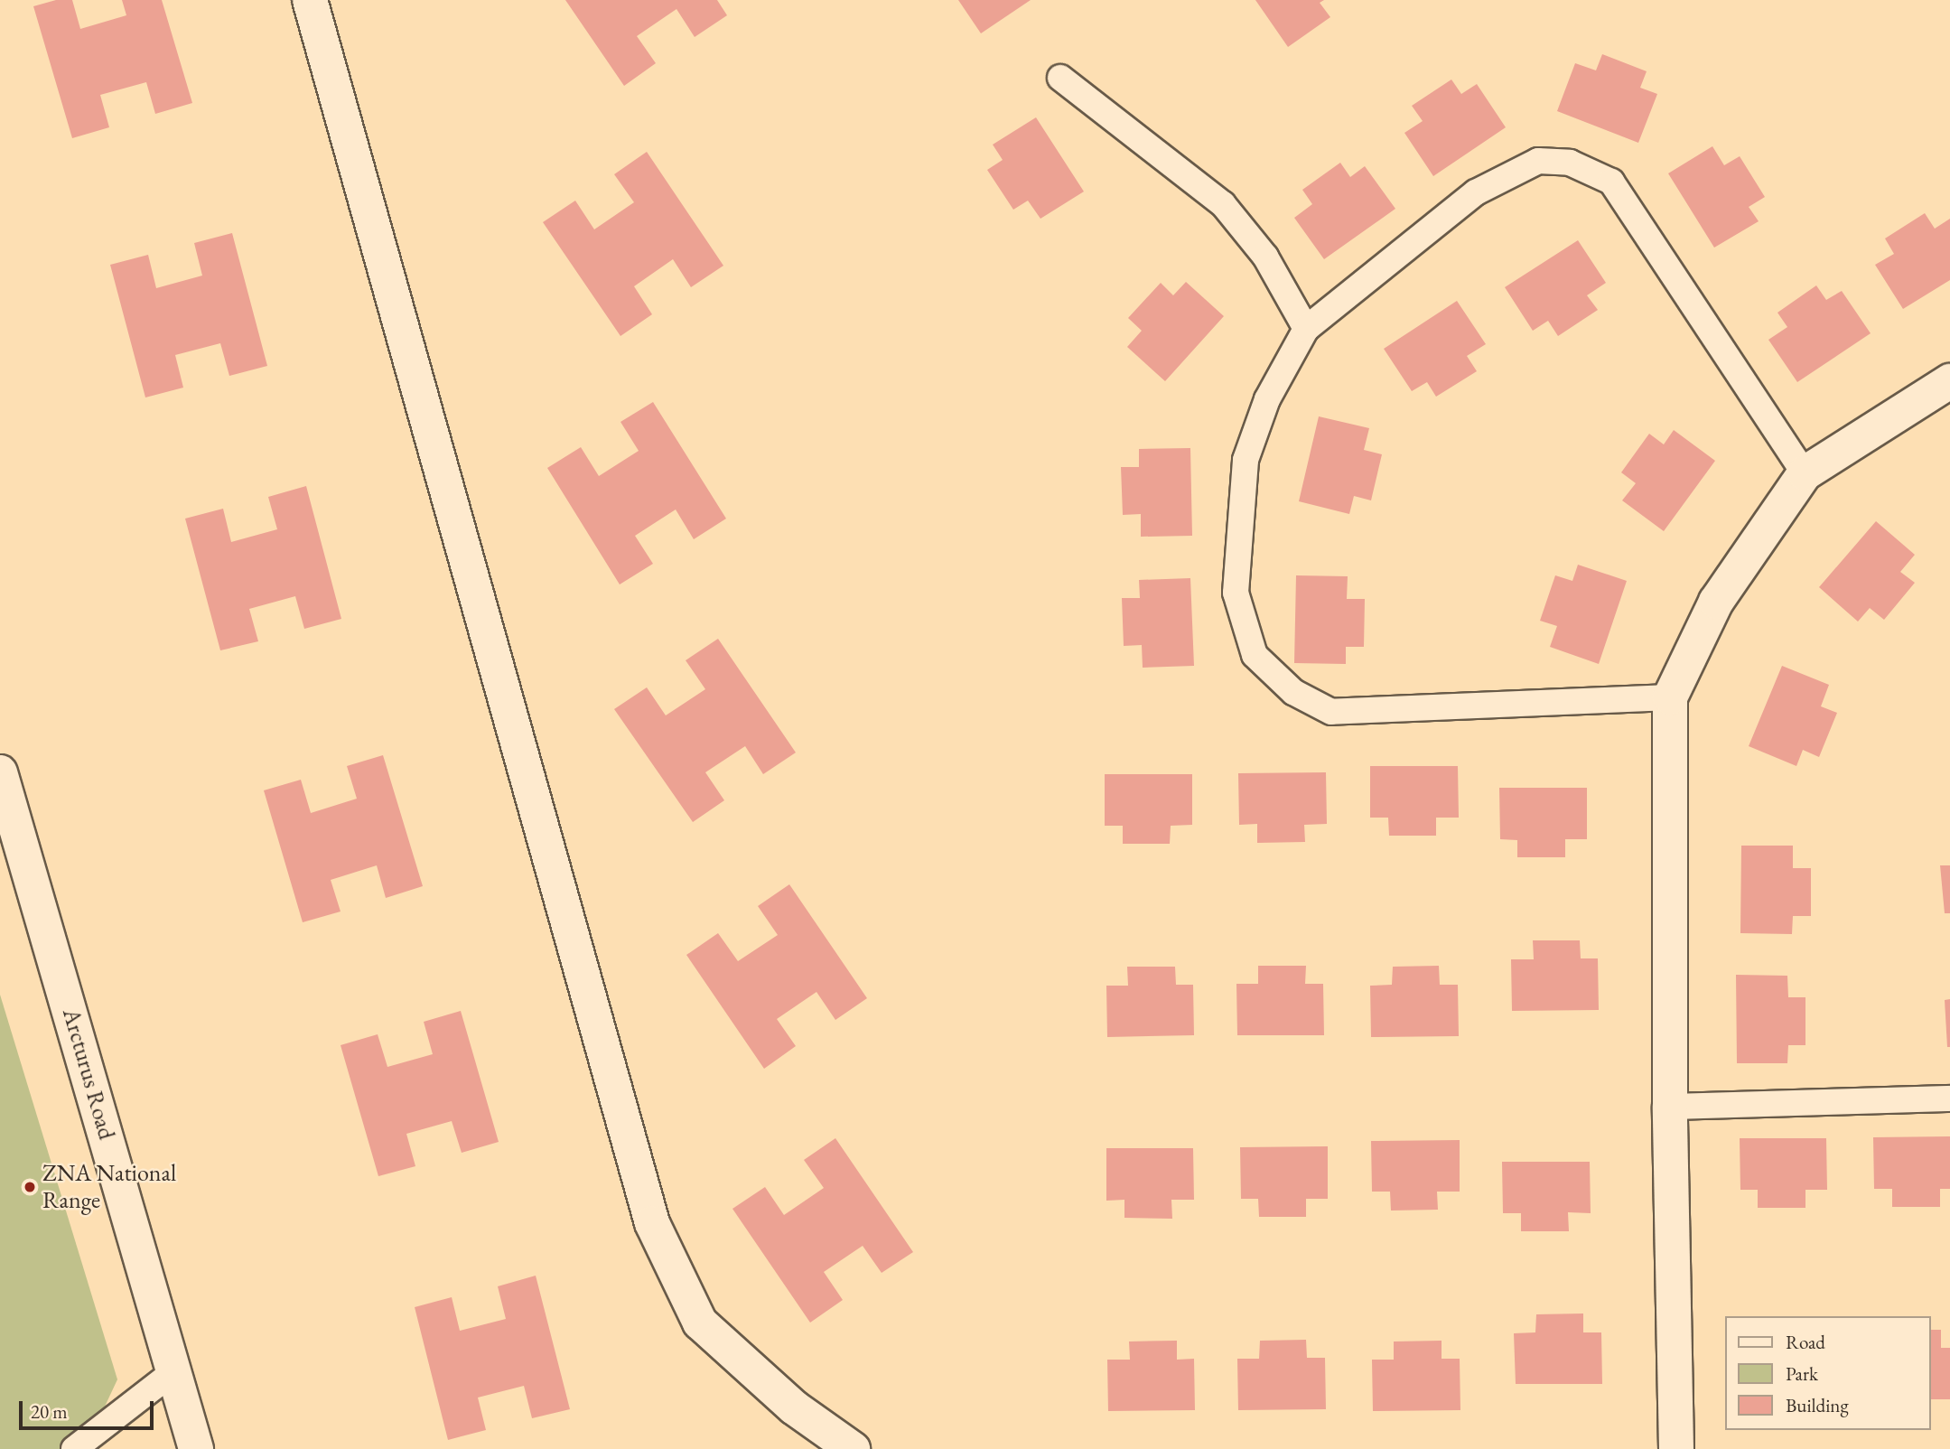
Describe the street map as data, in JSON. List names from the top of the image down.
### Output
{
  "streets": {
    "street": ["Arcturus Road"]
  },
  "places": ["ZNA National Range"],
  "legend": ["Road", "Park", "Building"],
  "scale_bar": "20 m"
}
